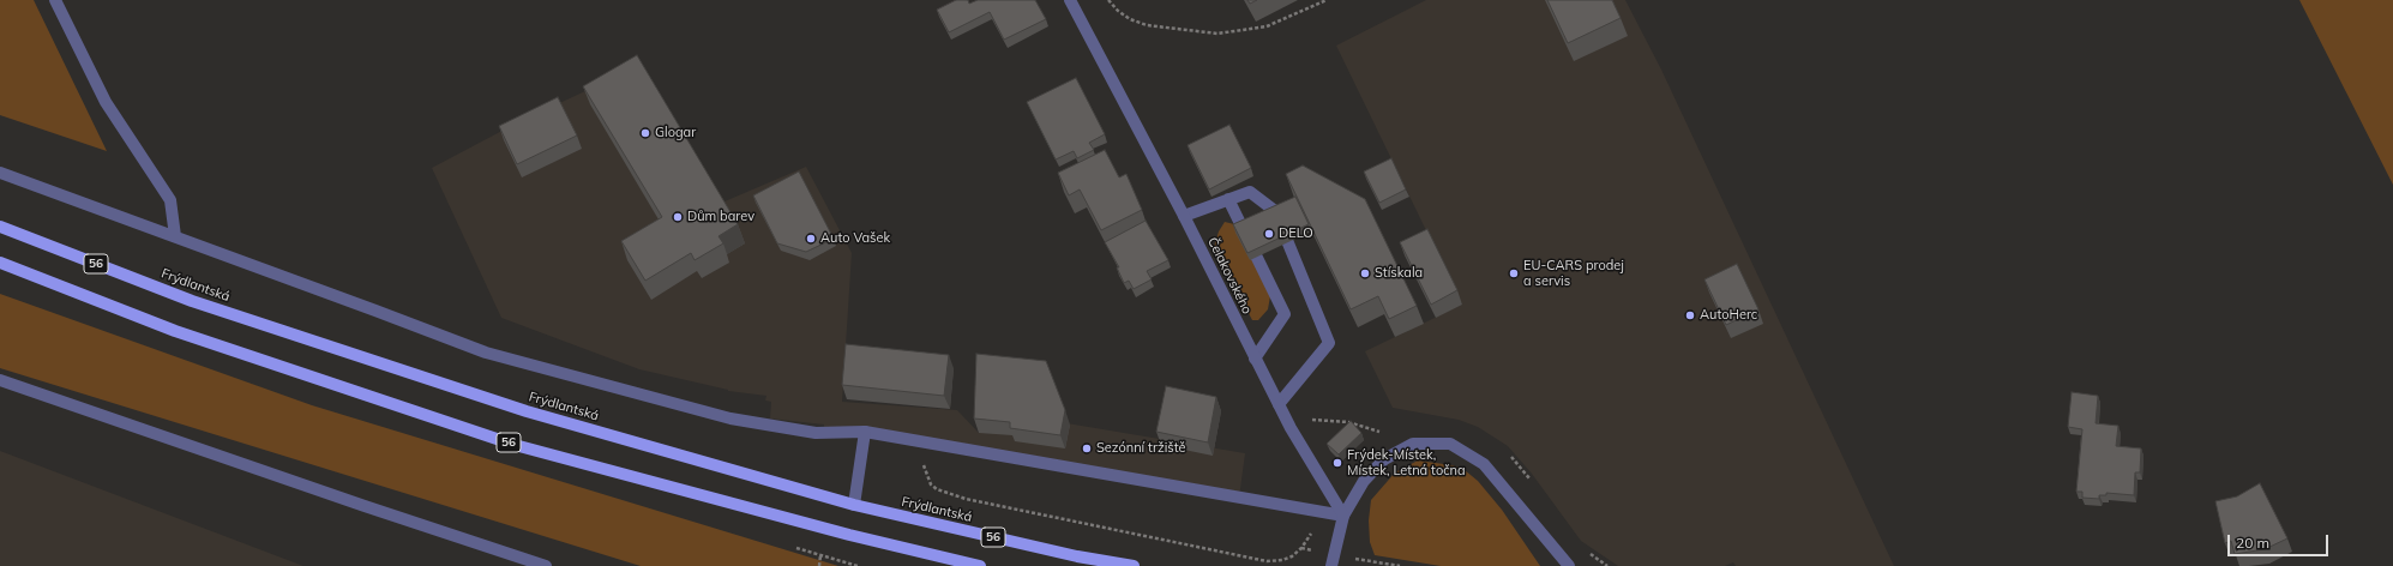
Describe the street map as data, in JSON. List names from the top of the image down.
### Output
{
  "streets": {
    "main road": ["56", "Frýdlantská"],
    "street": ["Čelakovského"]
  },
  "places": [
    "Glogar",
    "Dům barev",
    "DELO",
    "Auto Vašek",
    "Stískala",
    "EU-CARS prodej a servis",
    "AutoHerc",
    "Sezónní tržiště",
    "Frýdek-Místek, Místek, Letná točna"
  ],
  "scale_bar": "20 m"
}
